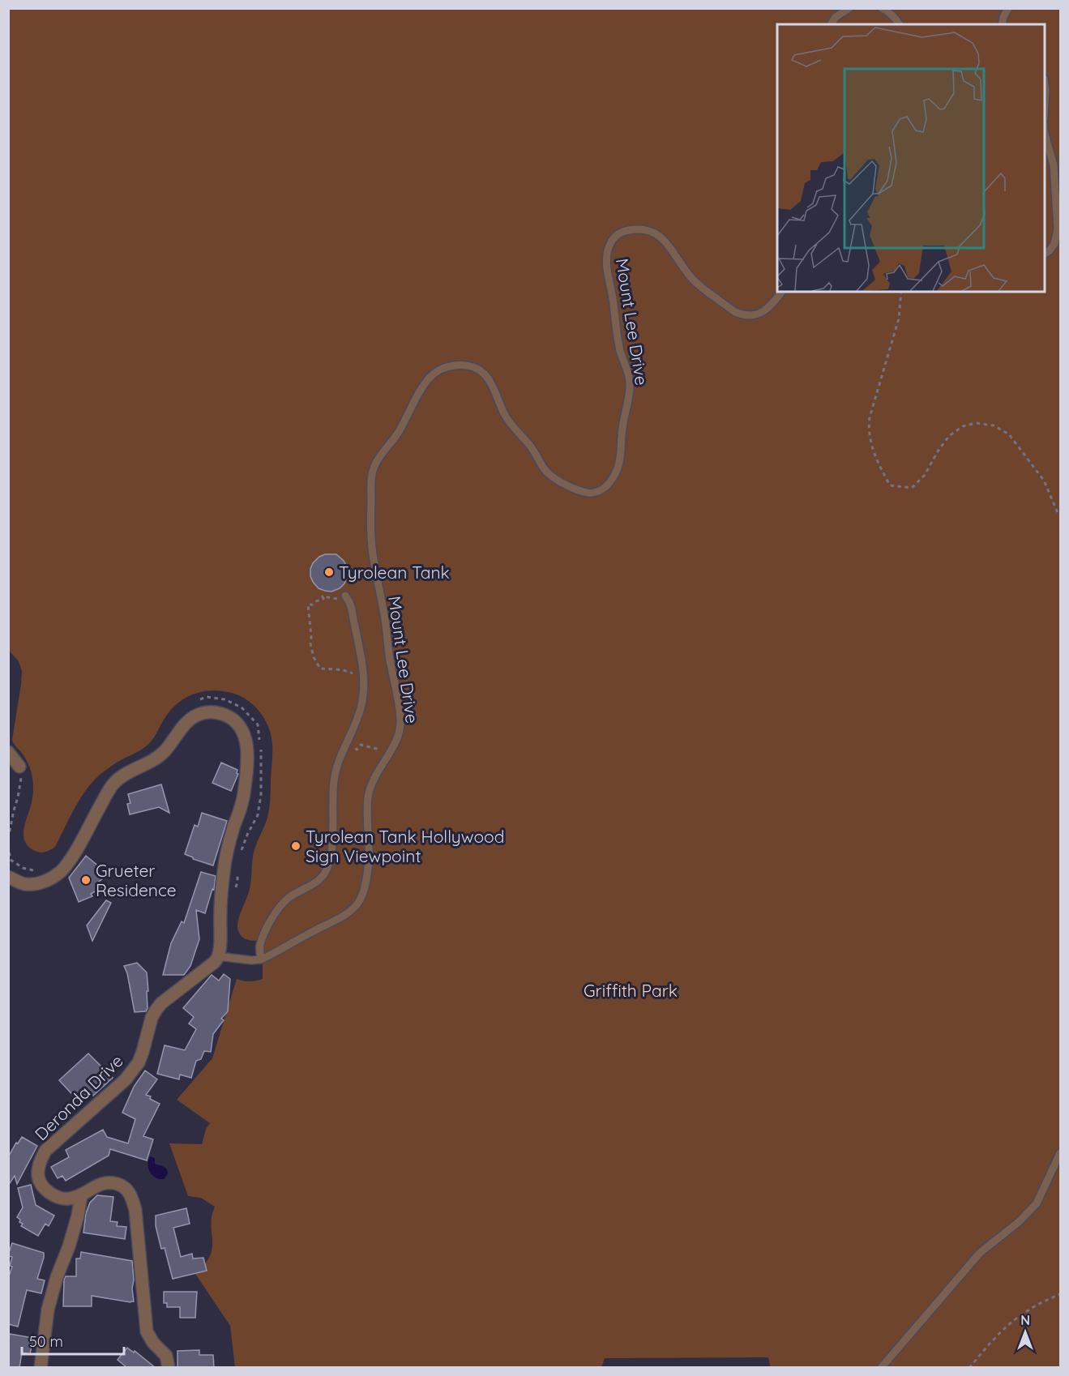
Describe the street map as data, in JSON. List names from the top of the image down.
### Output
{
  "streets": {
    "street": ["Deronda Drive"],
    "lane": ["Mount Lee Drive"]
  },
  "parks": ["Griffith Park"],
  "places": ["Tyrolean Tank", "Tyrolean Tank Hollywood Sign Viewpoint", "Grueter Residence"],
  "scale_bar": "50 m",
  "north": "top"
}
